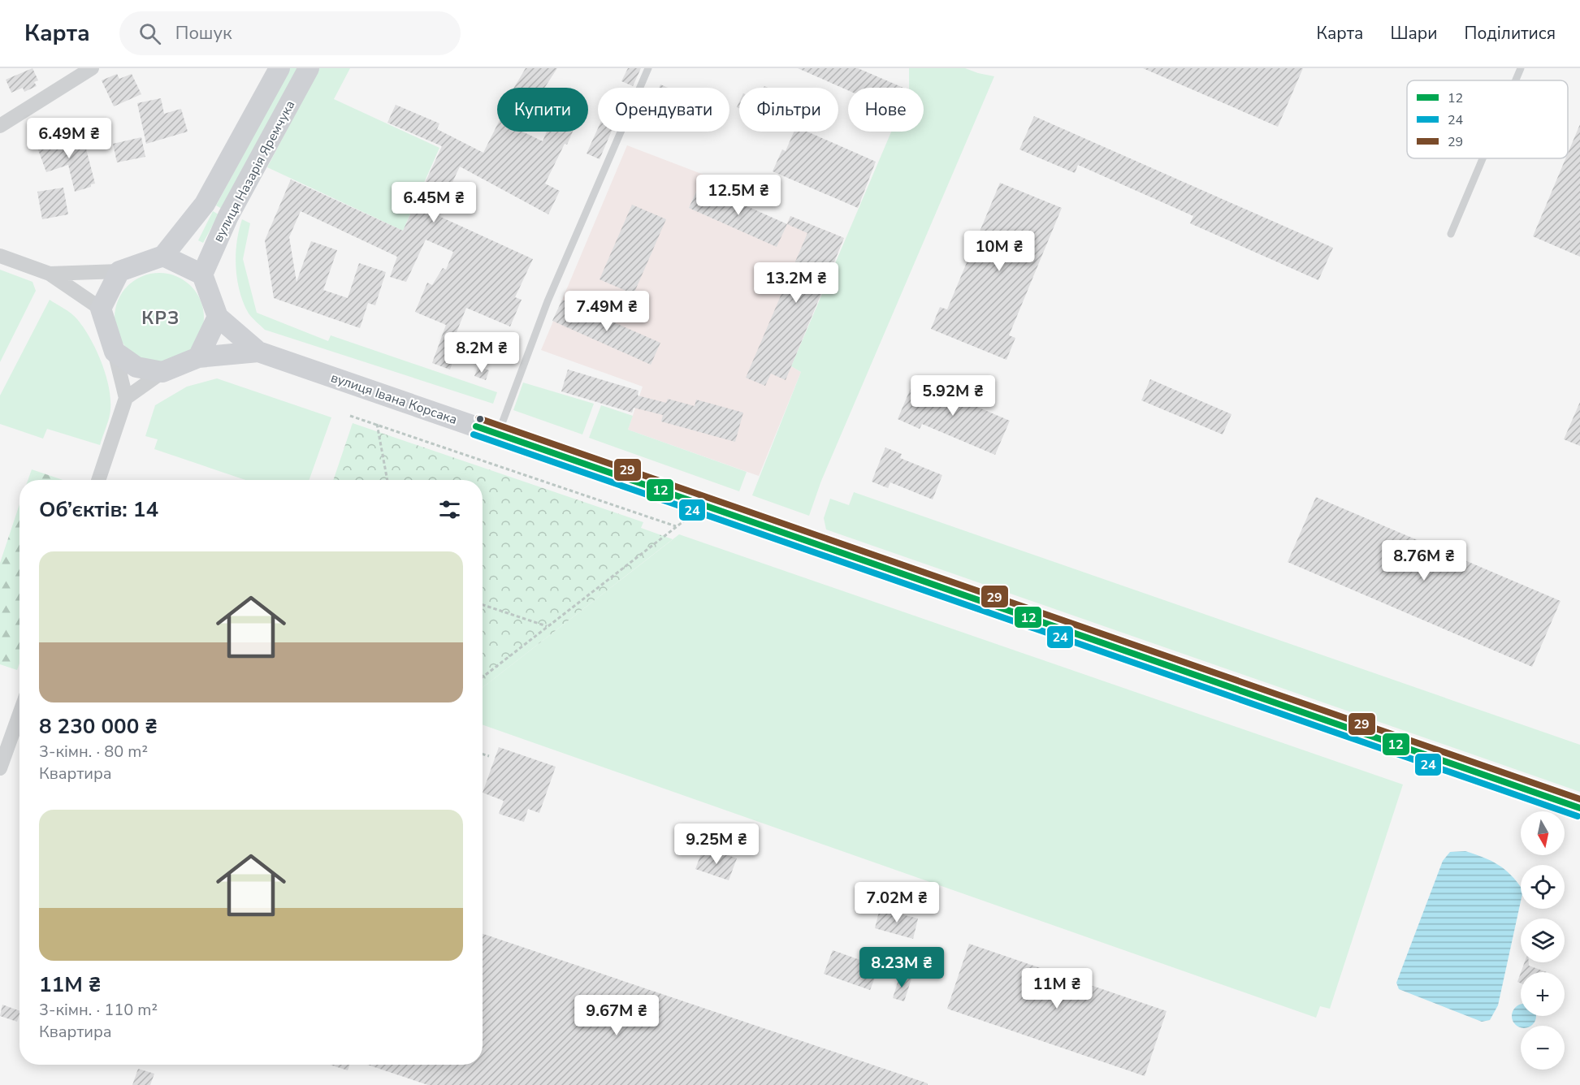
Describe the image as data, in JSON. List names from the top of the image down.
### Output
{
  "streets": {
    "street": ["вулиця Назарія Яремчука", "вулиця Івана Корсака"]
  },
  "districts": ["КРЗ"],
  "lines": ["transit line 29", "transit line 12", "transit line 24"],
  "legend": ["12", "24", "29"],
  "north": "bottom",
  "page": {
    "header": "Карта",
    "search": "Пошук",
    "nav": ["Карта", "Шари", "Поділитися"],
    "chip": [
      "Купити",
      "Орендувати",
      "Фільтри",
      "Нове"
    ],
    "price": [
      "6.49M ₴",
      "12.5M ₴",
      "6.45M ₴",
      "10M ₴",
      "13.2M ₴",
      "7.49M ₴",
      "8.2M ₴",
      "5.92M ₴",
      "8.76M ₴",
      "9.25M ₴",
      "7.02M ₴",
      "8.23M ₴",
      "11M ₴",
      "9.67M ₴"
    ],
    "heading": "Об’єктів: 14",
    "list": [
      {
        "name": "8 230 000 ₴",
        "note": "3-кімн. · 80 m² · Квартира"
      },
      {
        "name": "11M ₴",
        "note": "3-кімн. · 110 m² · Квартира"
      }
    ],
    "map_buttons": ["+", "−"]
  }
}
